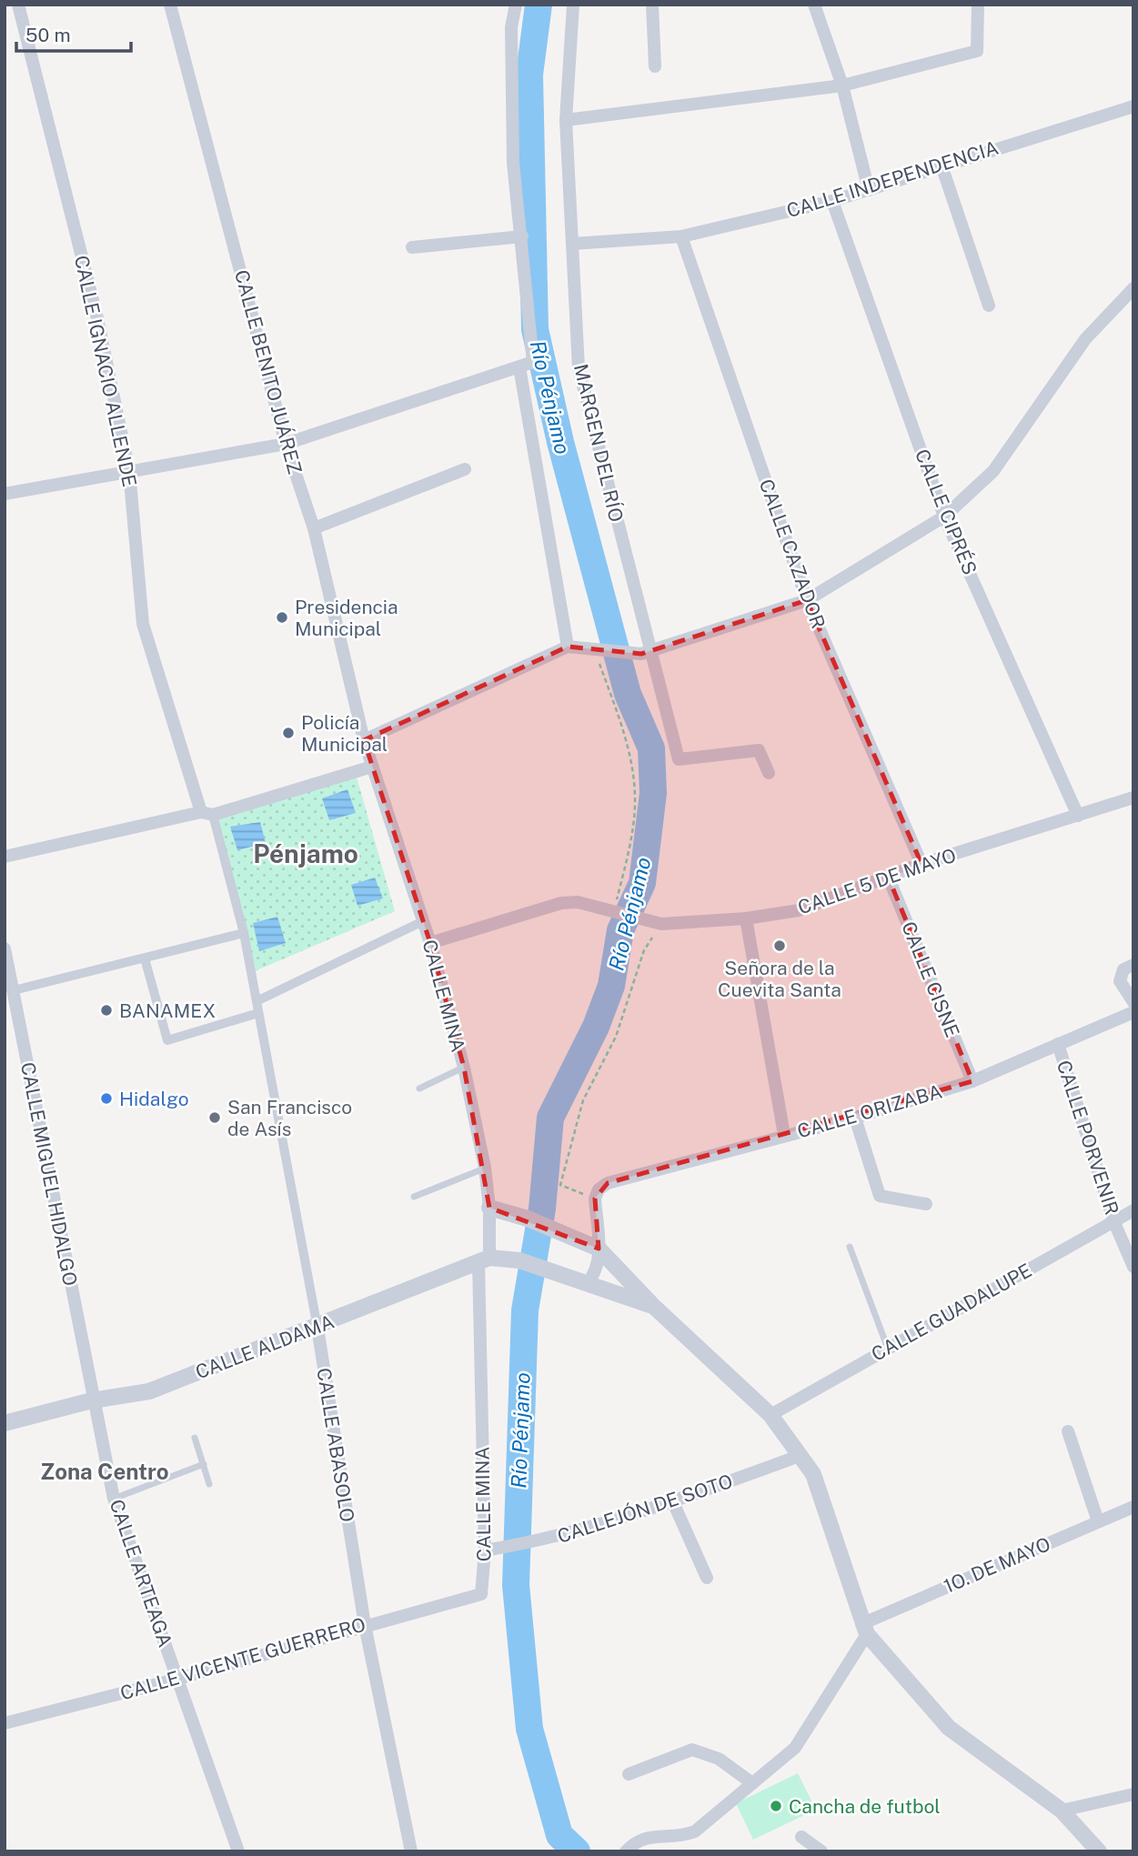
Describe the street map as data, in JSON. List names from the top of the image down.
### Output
{
  "streets": {
    "street": [
      "CALLE INDEPENDENCIA",
      "CALLE IGNACIO ALLENDE",
      "CALLE BENITO JUÁREZ",
      "MARGEN DEL RÍO",
      "CALLE CIPRÉS",
      "CALLE CAZADOR",
      "CALLE 5 DE MAYO",
      "CALLE CISNE",
      "CALLE MINA",
      "CALLE ORIZABA",
      "CALLE PORVENIR",
      "CALLE MIGUEL HIDALGO",
      "CALLE GUADALUPE",
      "CALLE ALDAMA",
      "CALLE ABASOLO",
      "CALLEJÓN DE SOTO",
      "1O. DE MAYO",
      "CALLE ARTEAGA",
      "CALLE VICENTE GUERRERO"
    ]
  },
  "crossings": [
    ["CALLE INDEPENDENCIA", "MARGEN DEL RÍO"],
    ["CALLE INDEPENDENCIA", "CALLE CIPRÉS"],
    ["CALLE INDEPENDENCIA", "CALLE CAZADOR"],
    ["CALLE IGNACIO ALLENDE", "CALLE ABASOLO"],
    ["CALLE BENITO JUÁREZ", "CALLE MINA"],
    ["CALLE CIPRÉS", "CALLE 5 DE MAYO"],
    ["CALLE CAZADOR", "CALLE 5 DE MAYO"],
    ["CALLE 5 DE MAYO", "CALLE CISNE"],
    ["CALLE 5 DE MAYO", "CALLE MINA"],
    ["CALLE CISNE", "CALLE ORIZABA"],
    ["CALLE MINA", "CALLE ALDAMA"],
    ["CALLE MINA", "CALLEJÓN DE SOTO"],
    ["CALLE MINA", "CALLE VICENTE GUERRERO"],
    ["CALLE ORIZABA", "CALLE PORVENIR"],
    ["CALLE PORVENIR", "CALLE GUADALUPE"],
    ["CALLE MIGUEL HIDALGO", "CALLE ALDAMA"],
    ["CALLE MIGUEL HIDALGO", "CALLE ARTEAGA"],
    ["CALLE ALDAMA", "CALLE ABASOLO"],
    ["CALLE ALDAMA", "CALLE ARTEAGA"],
    ["CALLE ABASOLO", "CALLE VICENTE GUERRERO"],
    ["CALLE ARTEAGA", "CALLE VICENTE GUERRERO"]
  ],
  "districts": ["Pénjamo", "Zona Centro"],
  "water": ["Río Pénjamo"],
  "places": [
    "Presidencia Municipal",
    "Policía Municipal",
    "Señora de la Cuevita Santa",
    "BANAMEX",
    "Hidalgo",
    "San Francisco de Asís",
    "Cancha de futbol"
  ],
  "scale_bar": "50 m"
}
